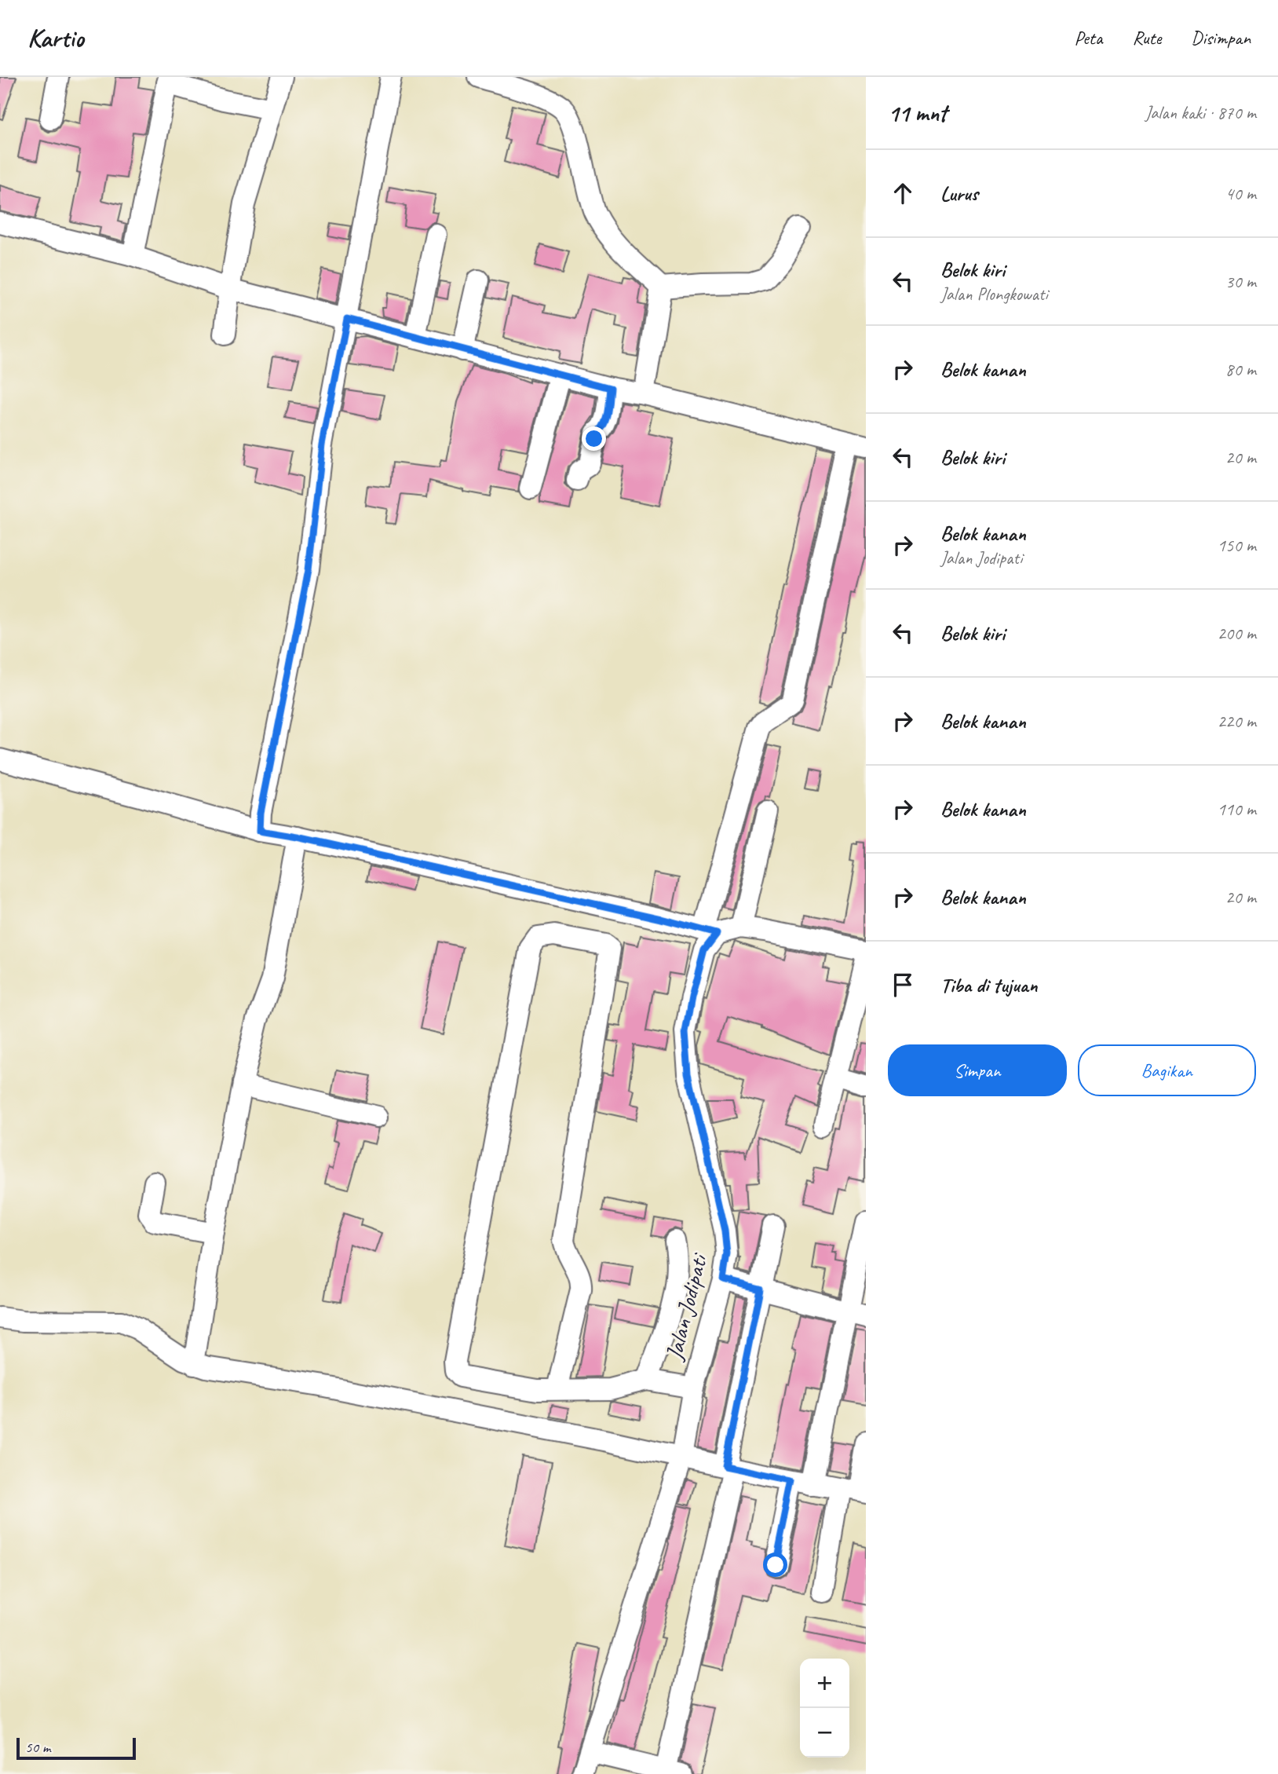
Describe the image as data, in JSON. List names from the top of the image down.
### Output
{
  "streets": {
    "street": ["Jalan Jodipati"]
  },
  "scale_bar": "50 m",
  "page": {
    "header": "Kartio",
    "nav": ["Peta", "Rute", "Disimpan"],
    "heading": ["11 mnt", "Jalan kaki · 870 m"],
    "list": [
      ["Lurus", "40 m"],
      ["Belok kiri", "Jalan Plongkowati", "30 m"],
      ["Belok kanan", "80 m"],
      ["Belok kiri", "20 m"],
      ["Belok kanan", "Jalan Jodipati", "150 m"],
      ["Belok kiri", "200 m"],
      ["Belok kanan", "220 m"],
      ["Belok kanan", "110 m"],
      ["Belok kanan", "20 m"],
      "Tiba di tujuan"
    ],
    "buttons": ["Simpan", "Bagikan"],
    "map_buttons": ["+", "−"],
    "scale": "50 m"
  }
}
